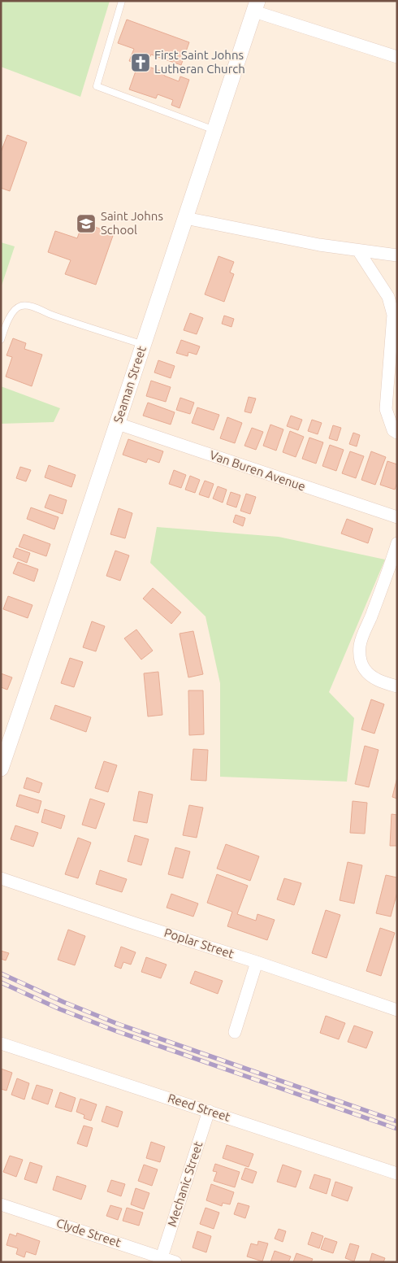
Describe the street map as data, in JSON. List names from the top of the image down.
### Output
{
  "streets": {
    "street": [
      "Seaman Street",
      "Van Buren Avenue",
      "Poplar Street",
      "Reed Street",
      "Mechanic Street",
      "Clyde Street"
    ]
  },
  "crossings": [
    ["Seaman Street", "Van Buren Avenue"],
    ["Reed Street", "Mechanic Street"],
    ["Mechanic Street", "Clyde Street"]
  ],
  "places": {
    "church": ["First Saint Johns Lutheran Church"],
    "school or university": ["Saint Johns School"]
  }
}
